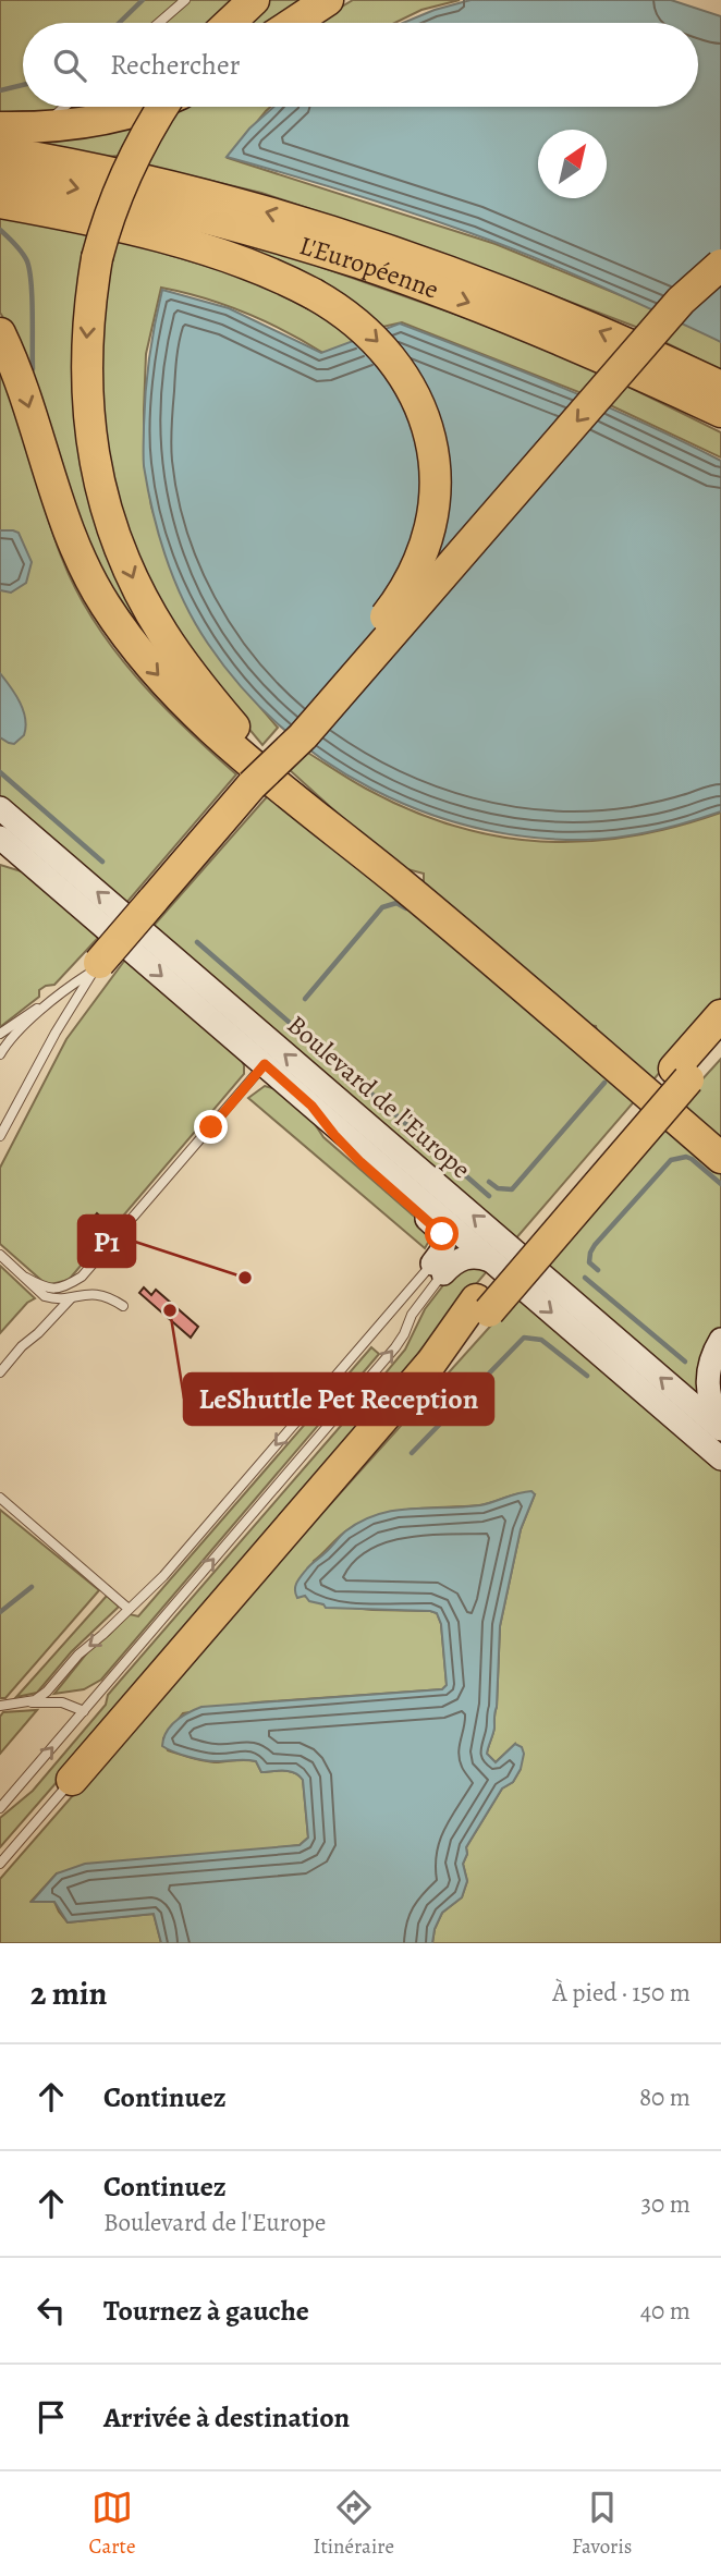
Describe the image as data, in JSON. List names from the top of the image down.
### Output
{
  "streets": {
    "highway": ["L'Européenne"],
    "main road": ["Boulevard de l'Europe"]
  },
  "places": ["P1", "LeShuttle Pet Reception"],
  "north": "top right",
  "page": {
    "search": "Rechercher",
    "heading": ["2 min", "À pied · 150 m"],
    "list": [
      ["Continuez", "80 m"],
      ["Continuez", "Boulevard de l'Europe", "30 m"],
      ["Tournez à gauche", "40 m"],
      "Arrivée à destination"
    ],
    "nav": ["Carte", "Itinéraire", "Favoris"]
  }
}
